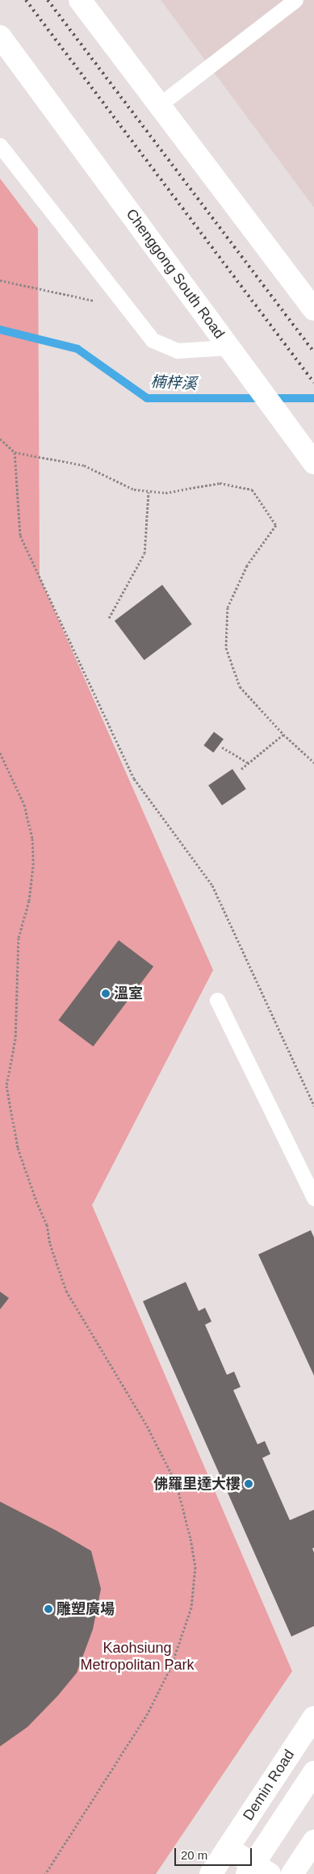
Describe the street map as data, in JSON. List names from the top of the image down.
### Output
{
  "streets": {
    "main road": ["Chenggong South Road", "Demin Road"]
  },
  "water": ["楠梓溪"],
  "parks": ["Kaohsiung Metropolitan Park"],
  "places": ["溫室", "佛羅里達大樓", "雕塑廣場"],
  "scale_bar": "20 m"
}
